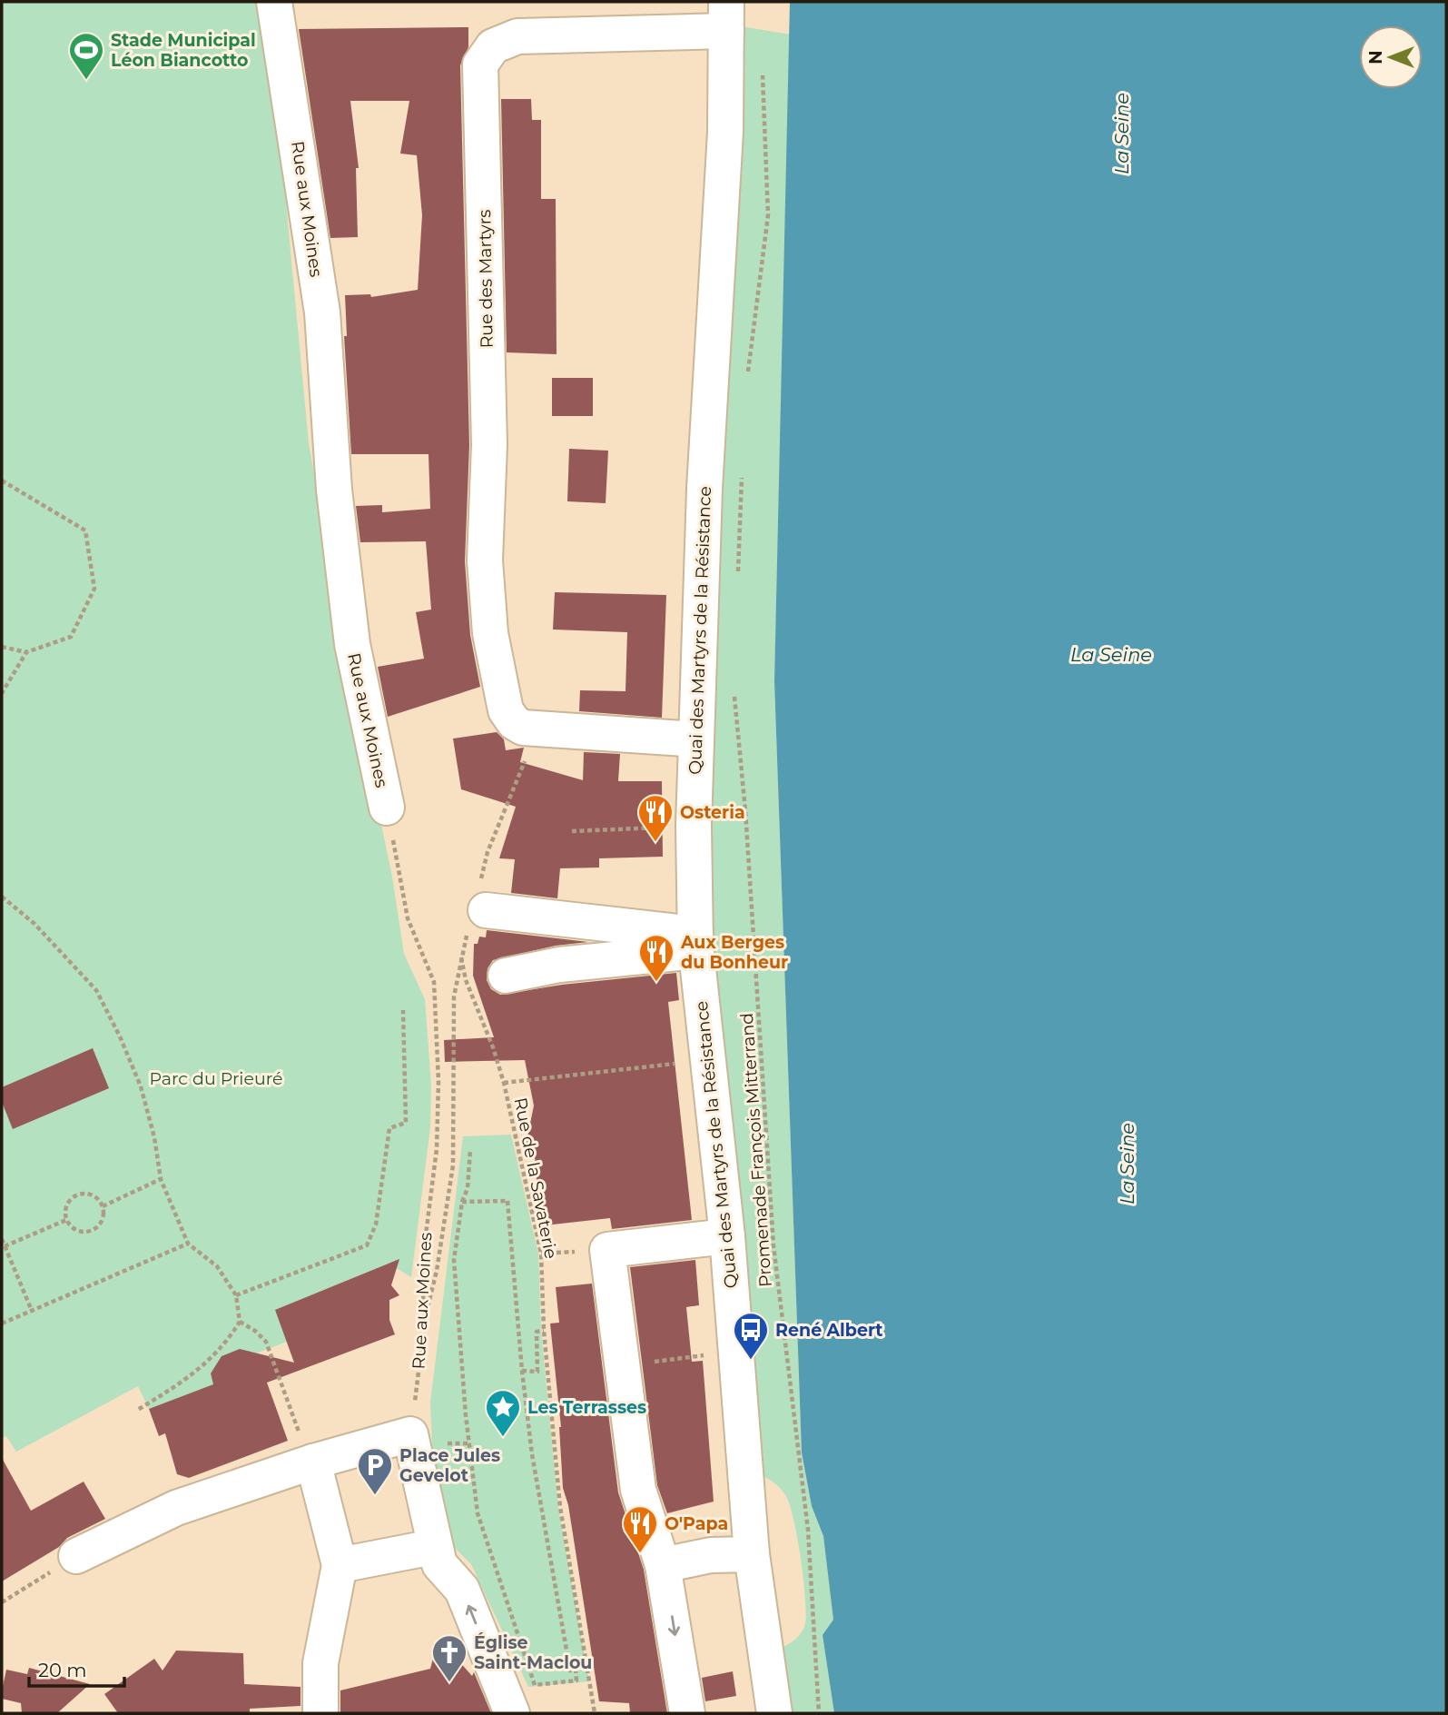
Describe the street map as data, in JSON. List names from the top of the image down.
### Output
{
  "streets": {
    "street": ["Rue aux Moines", "Rue des Martyrs", "Quai des Martyrs de la Résistance"],
    "path": ["Promenade François Mitterrand", "Rue de la Savaterie"]
  },
  "crossings": [
    ["Rue des Martyrs", "Quai des Martyrs de la Résistance"]
  ],
  "water": ["La Seine"],
  "parks": ["Parc du Prieuré"],
  "places": {
    "sports": ["Stade Municipal Léon Biancotto"],
    "restaurant": ["Osteria", "Aux Berges du Bonheur", "O'Papa"],
    "bus stop": ["René Albert"],
    "place": ["Les Terrasses"],
    "parking": ["Place Jules Gevelot"],
    "church": ["Église Saint-Maclou"]
  },
  "scale_bar": "20 m",
  "north": "left"
}
